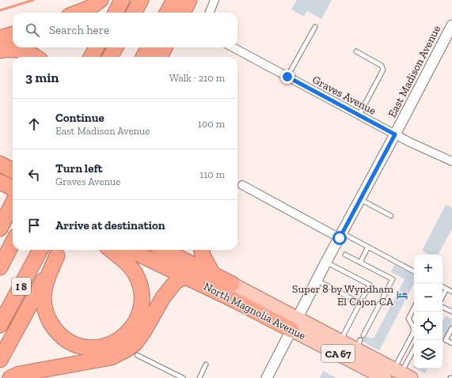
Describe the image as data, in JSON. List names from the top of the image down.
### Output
{
  "streets": {
    "highway": ["I 8", "North Magnolia Avenue"],
    "main road": ["CA 67"],
    "street": ["East Madison Avenue", "Graves Avenue"]
  },
  "crossings": [
    ["East Madison Avenue", "Graves Avenue"],
    ["East Madison Avenue", "North Magnolia Avenue"]
  ],
  "places": {
    "hotel": ["Super 8 by Wyndham El Cajon CA"]
  },
  "page": {
    "search": "Search here",
    "heading": ["3 min", "Walk · 210 m"],
    "list": [
      ["Continue", "East Madison Avenue", "100 m"],
      ["Turn left", "Graves Avenue", "110 m"],
      "Arrive at destination"
    ],
    "map_buttons": ["+", "−"]
  }
}
